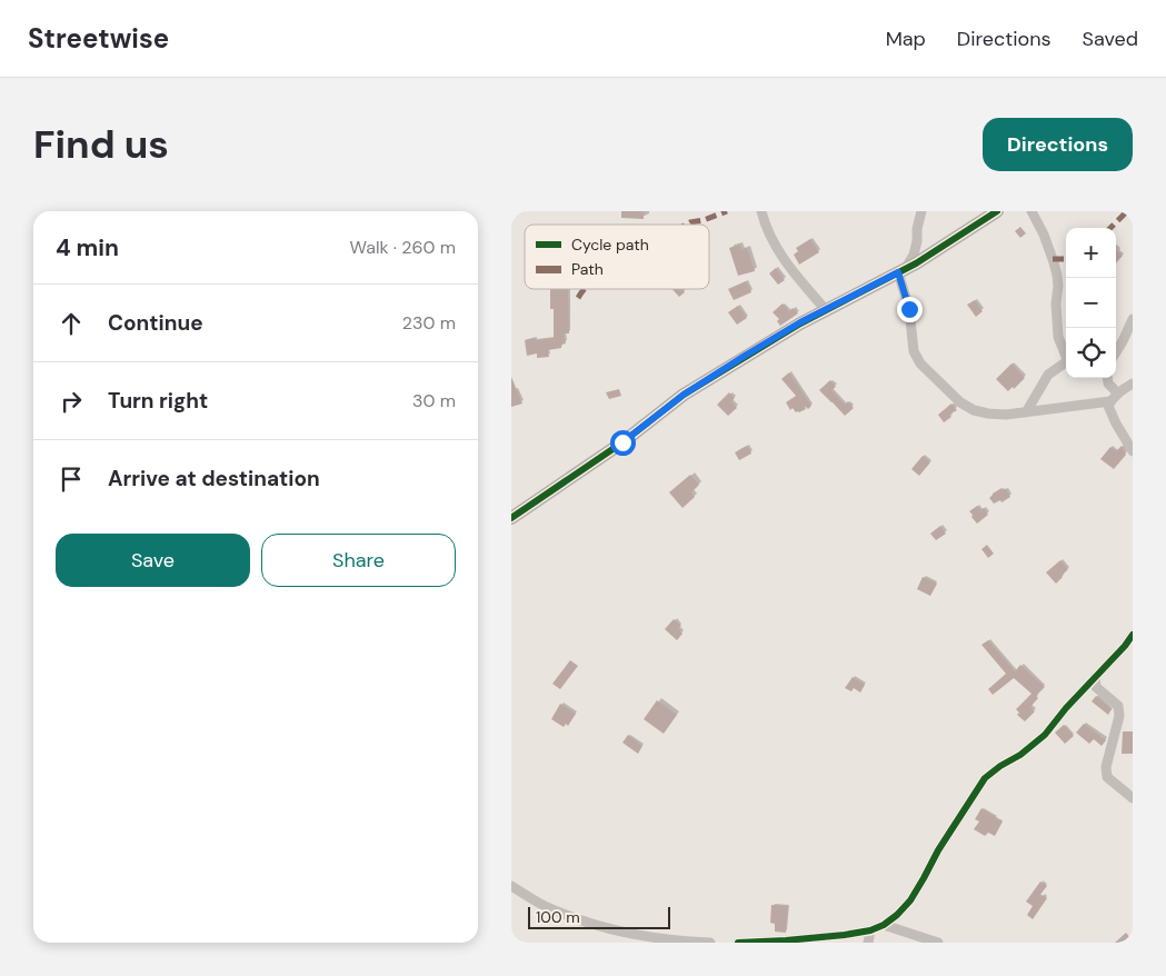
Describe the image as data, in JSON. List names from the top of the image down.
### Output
{
  "legend": ["Cycle path", "Path"],
  "scale_bar": "100 m",
  "page": {
    "header": "Streetwise",
    "nav": ["Map", "Directions", "Saved"],
    "buttons": [
      "Directions",
      ["Save", "Share"]
    ],
    "title": "Find us",
    "heading": ["4 min", "Walk · 260 m"],
    "map_buttons": ["+", "−"],
    "list": [
      ["Continue", "230 m"],
      ["Turn right", "30 m"],
      "Arrive at destination"
    ],
    "scale": "100 m"
  }
}
